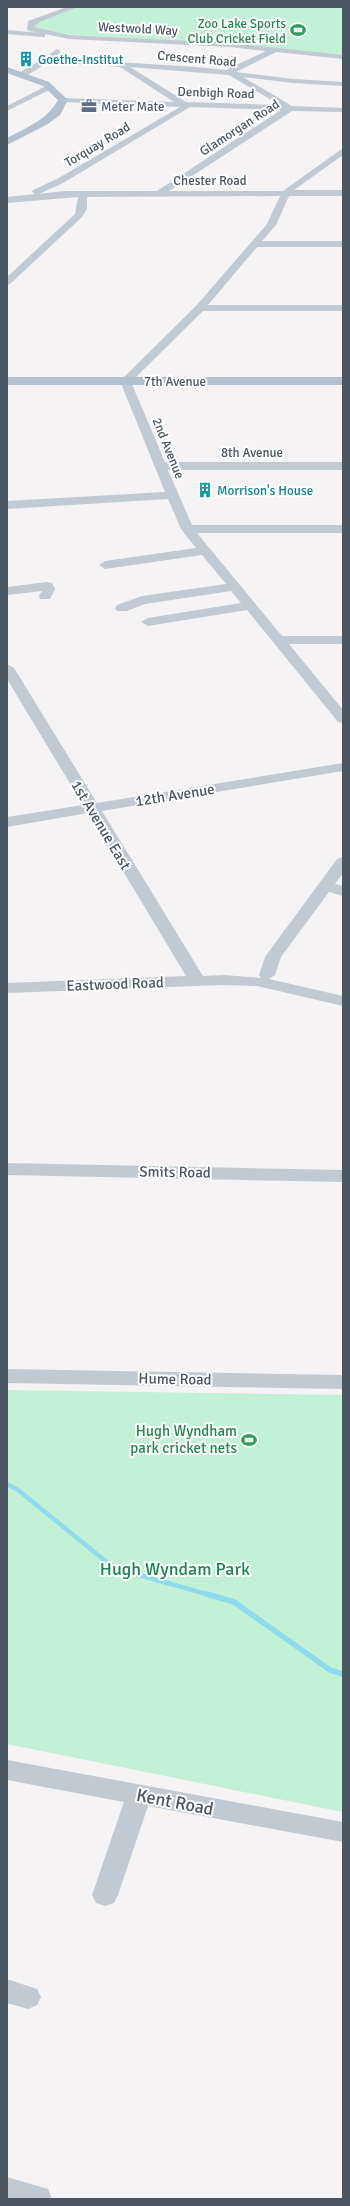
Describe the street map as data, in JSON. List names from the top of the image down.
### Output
{
  "streets": {
    "main road": ["7th Avenue"],
    "street": [
      "Westwold Way",
      "Crescent Road",
      "Denbigh Road",
      "Glamorgan Road",
      "Torquay Road",
      "Chester Road",
      "2nd Avenue",
      "8th Avenue",
      "12th Avenue",
      "1st Avenue East",
      "Eastwood Road",
      "Smits Road",
      "Hume Road",
      "Kent Road"
    ]
  },
  "crossings": [
    ["Crescent Road", "Glamorgan Road"],
    ["Denbigh Road", "Glamorgan Road"],
    ["Denbigh Road", "Torquay Road"],
    ["Glamorgan Road", "Chester Road"],
    ["Torquay Road", "Chester Road"],
    ["7th Avenue", "2nd Avenue"],
    ["2nd Avenue", "8th Avenue"],
    ["12th Avenue", "1st Avenue East"],
    ["1st Avenue East", "Eastwood Road"]
  ],
  "parks": ["Hugh Wyndam Park"],
  "places": {
    "sports": ["Zoo Lake Sports Club Cricket Field", "Hugh Wyndham park cricket nets"],
    "building": ["Goethe-Institut", "Morrison's House"],
    "office": ["Meter Mate"]
  }
}
